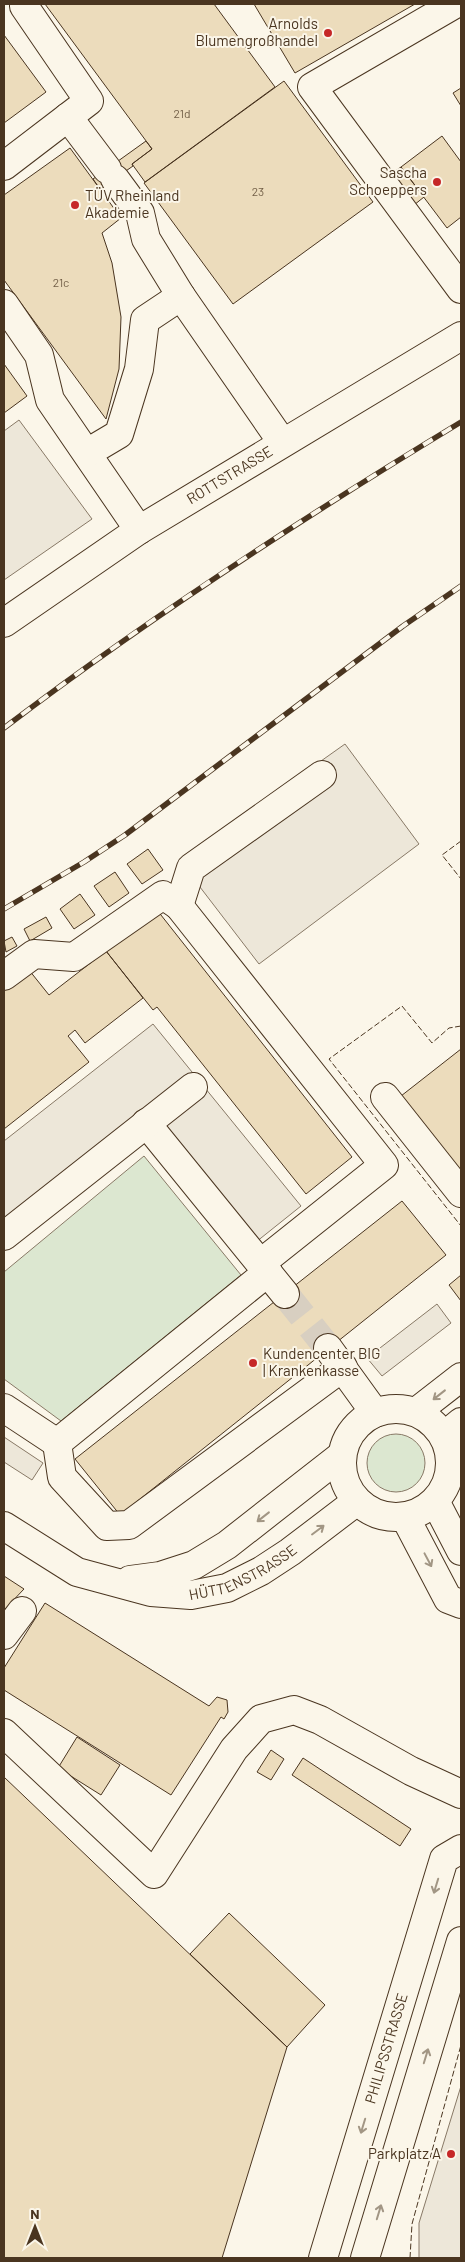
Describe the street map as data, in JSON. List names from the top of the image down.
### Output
{
  "streets": {
    "street": ["ROTTSTRASSE", "HÜTTENSTRASSE", "PHILIPSSTRASSE"]
  },
  "places": [
    "Arnolds Blumengroßhandel",
    "Sascha Schoeppers",
    "TÜV Rheinland Akademie",
    "Kundencenter BIG | Krankenkasse",
    "Parkplatz A"
  ],
  "house_numbers": ["21d", "23", "21c"],
  "north": "top"
}
